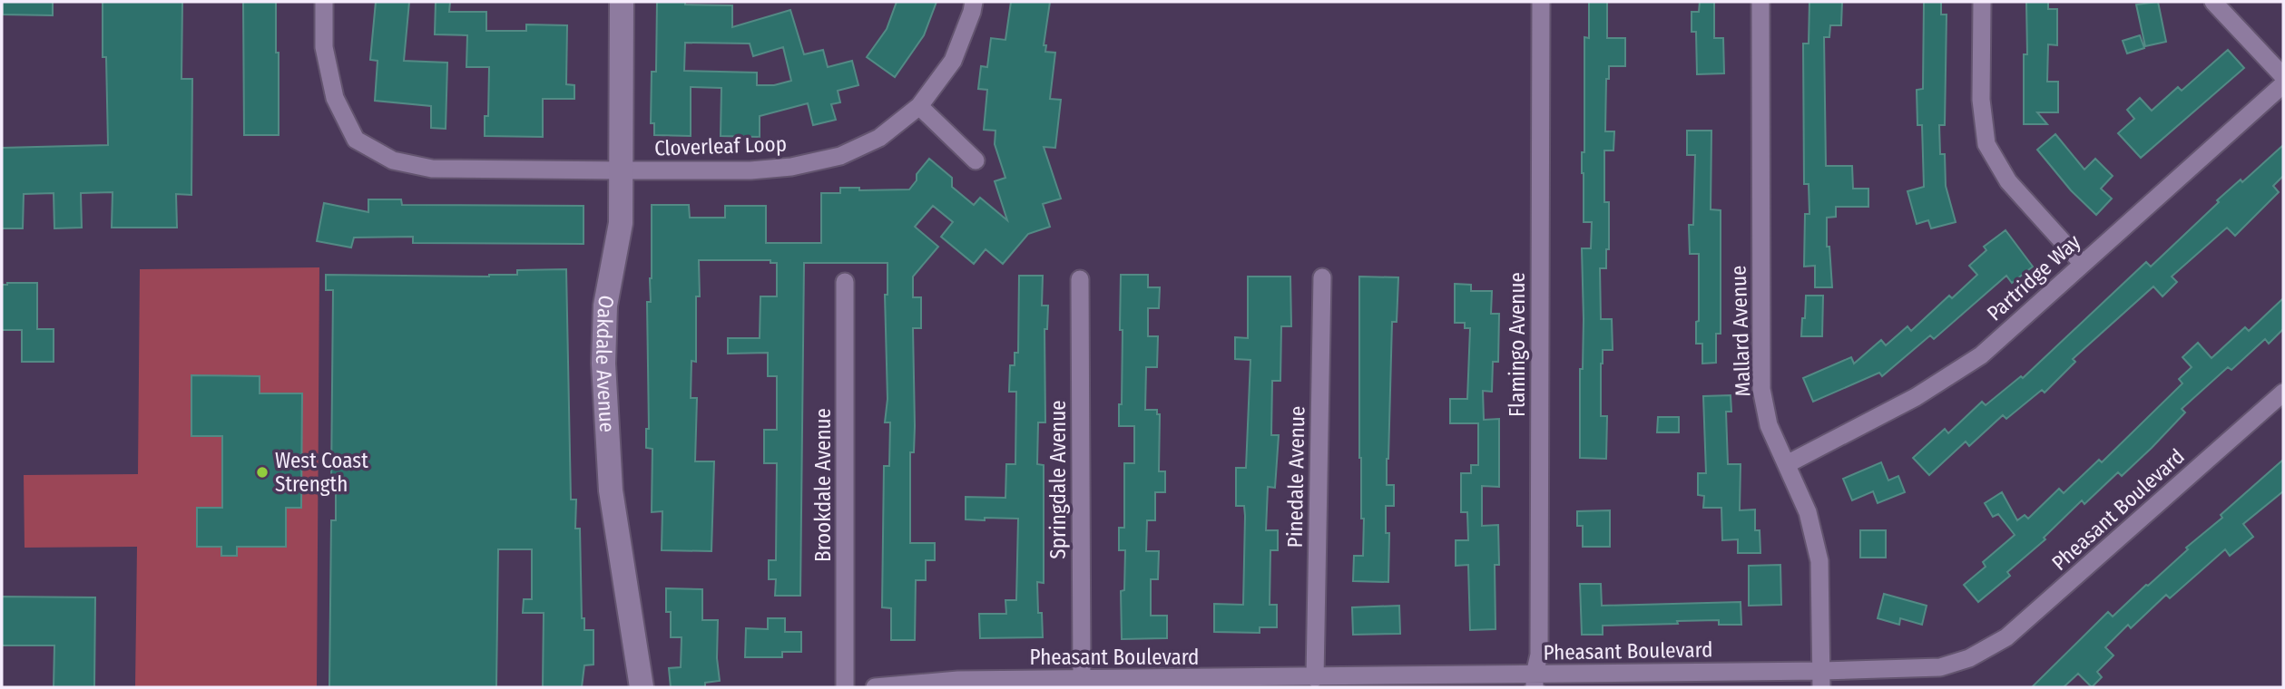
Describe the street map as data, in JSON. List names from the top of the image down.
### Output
{
  "streets": {
    "street": [
      "Cloverleaf Loop",
      "Partridge Way",
      "Mallard Avenue",
      "Flamingo Avenue",
      "Oakdale Avenue",
      "Pinedale Avenue",
      "Springdale Avenue",
      "Brookdale Avenue",
      "Pheasant Boulevard"
    ]
  },
  "crossings": [
    ["Cloverleaf Loop", "Oakdale Avenue"],
    ["Partridge Way", "Mallard Avenue"],
    ["Mallard Avenue", "Pheasant Boulevard"],
    ["Flamingo Avenue", "Pheasant Boulevard"],
    ["Pinedale Avenue", "Pheasant Boulevard"],
    ["Springdale Avenue", "Pheasant Boulevard"]
  ],
  "places": ["West Coast Strength"]
}
